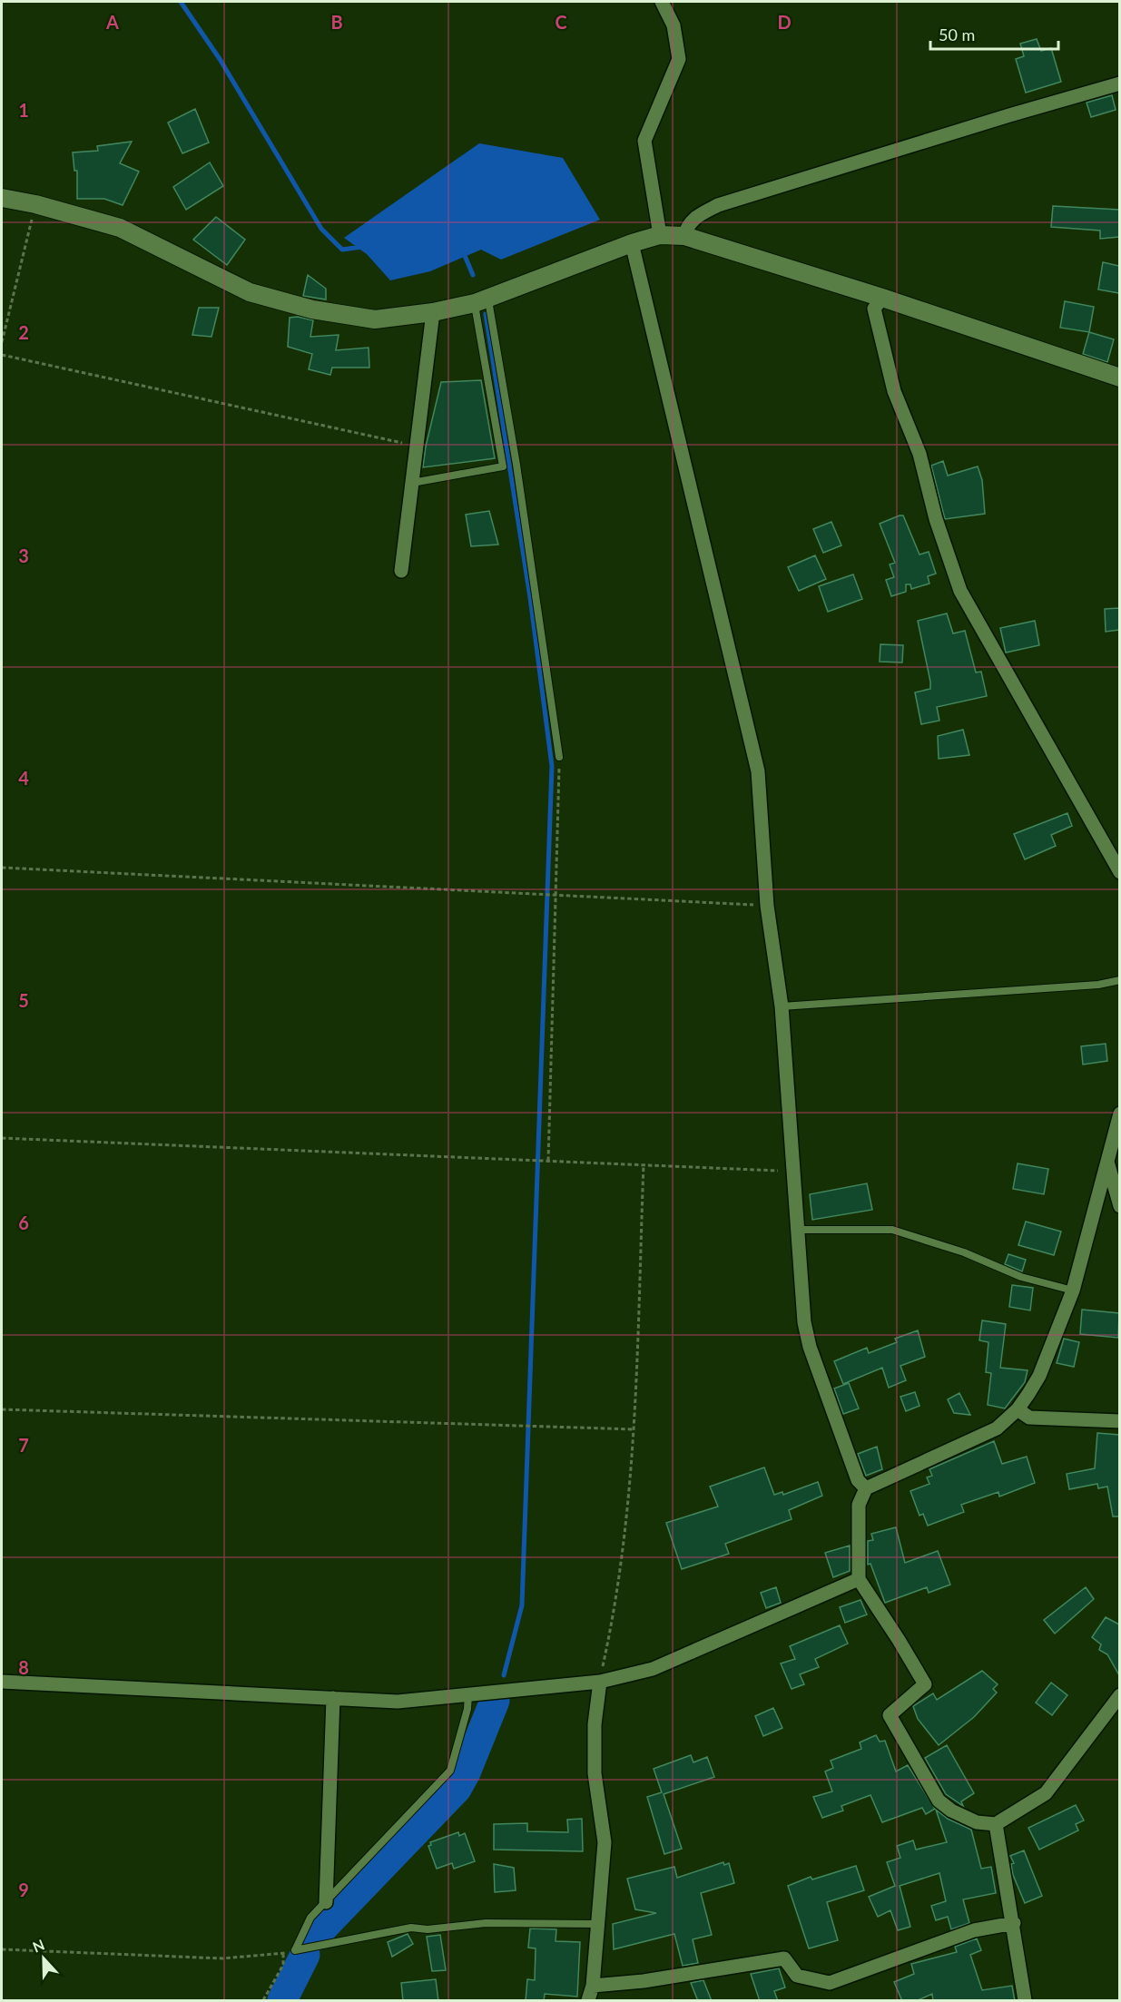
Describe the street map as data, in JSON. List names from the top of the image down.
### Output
{
  "scale_bar": "50 m",
  "north": "top",
  "grid": {
    "columns": [
      "A",
      "B",
      "C",
      "D"
    ],
    "rows": [
      "1",
      "2",
      "3",
      "4",
      "5",
      "6",
      "7",
      "8",
      "9"
    ]
  }
}
